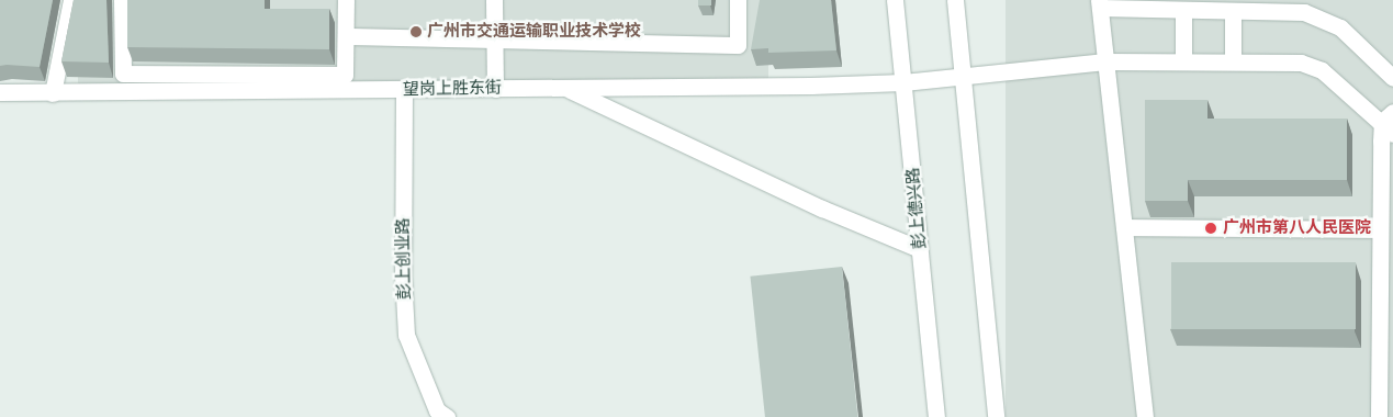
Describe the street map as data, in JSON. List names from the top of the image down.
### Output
{
  "streets": {
    "street": ["望岗上胜东街", "彭上德兴路", "彭上创业路"]
  },
  "crossings": [
    ["望岗上胜东街", "彭上德兴路"],
    ["望岗上胜东街", "彭上创业路"]
  ],
  "places": ["广州市交通运输职业技术学校", "广州市第八人民医院"]
}
